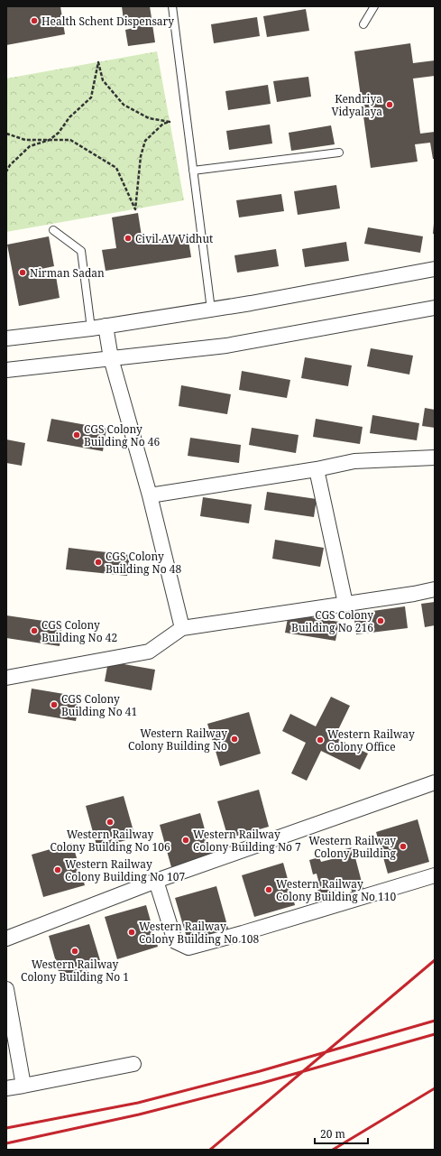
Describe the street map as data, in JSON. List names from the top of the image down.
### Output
{
  "places": [
    "Health Schent Dispensary",
    "Kendriya Vidyalaya",
    "Civil AV Vidhut",
    "Nirman Sadan",
    "CGS Colony Building No 46",
    "CGS Colony Building No 48",
    "CGS Colony Building No 216",
    "CGS Colony Building No 42",
    "CGS Colony Building No 41",
    "Western Railway Colony Building No",
    "Western Railway Colony Office",
    "Western Railway Colony Building No 106",
    "Western Railway Colony Building No 7",
    "Western Railway Colony Building",
    "Western Railway Colony Building No 107",
    "Western Railway Colony Building No 110",
    "Western Railway Colony Building No 108",
    "Western Railway Colony Building No 1"
  ],
  "scale_bar": "20 m"
}
